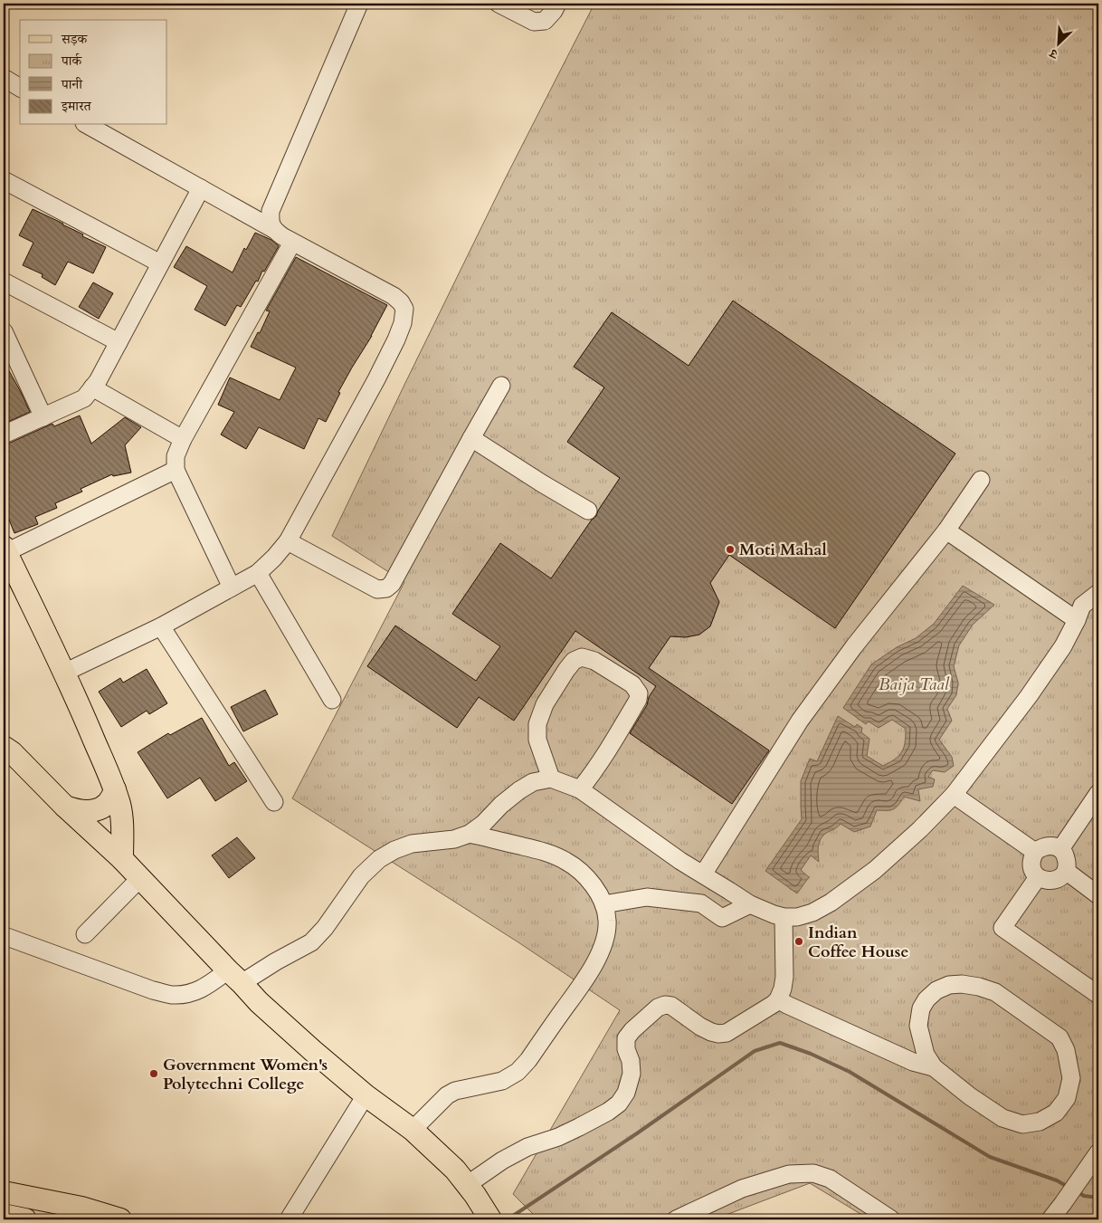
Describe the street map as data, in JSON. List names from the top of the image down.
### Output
{
  "water": ["Baija Taal"],
  "places": ["Moti Mahal", "Indian Coffee House", "Government Women's Polytechni College"],
  "legend": [
    "सड़क",
    "पार्क",
    "पानी",
    "इमारत"
  ],
  "north": "bottom left"
}
